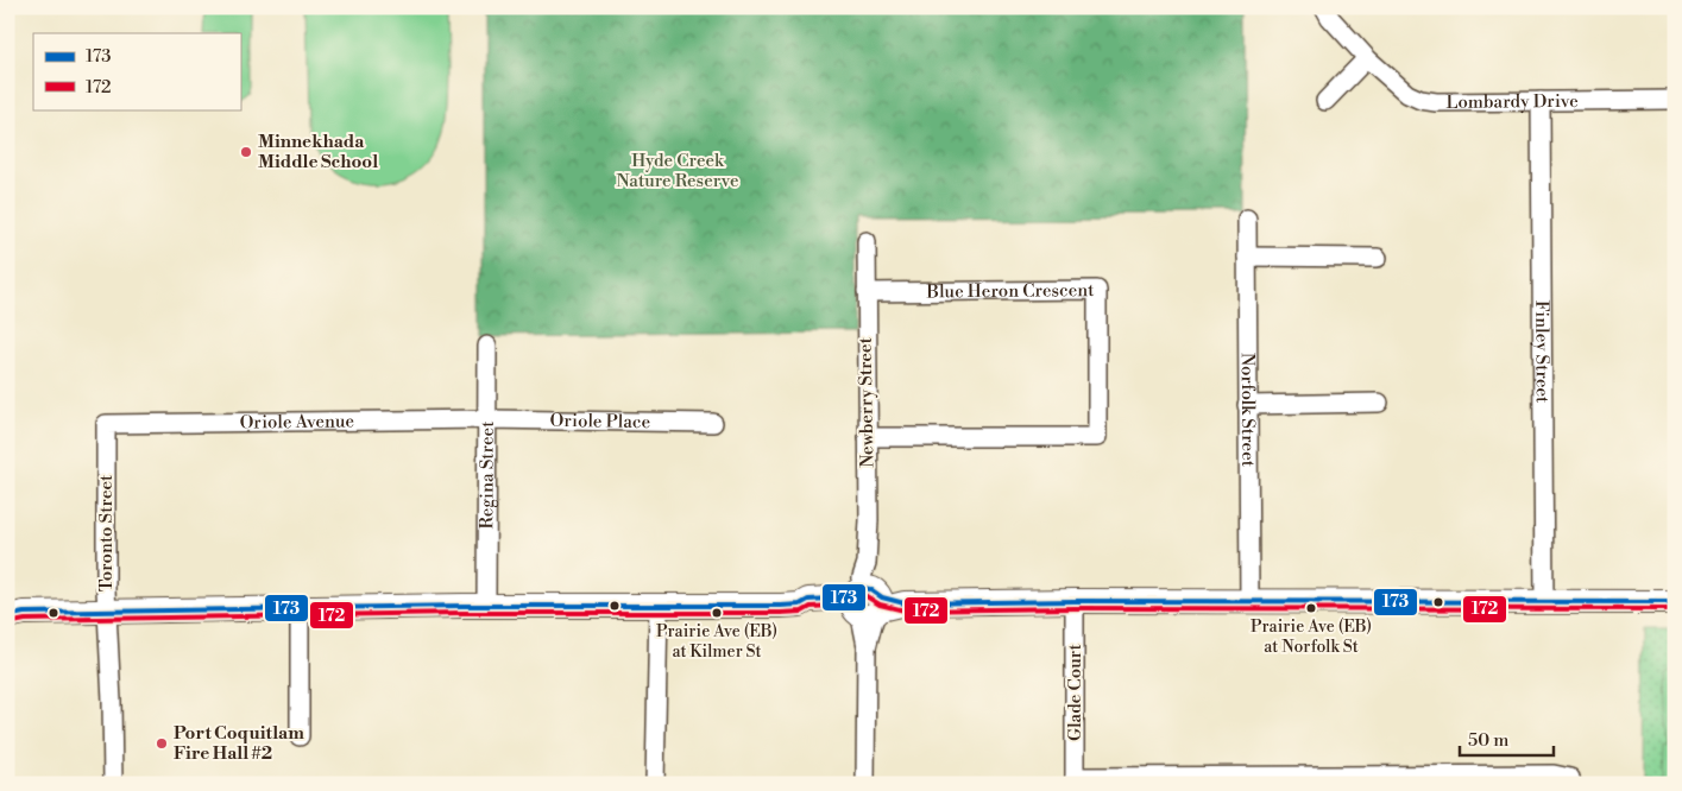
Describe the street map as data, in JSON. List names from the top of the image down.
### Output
{
  "streets": {
    "street": [
      "Lombardy Drive",
      "Blue Heron Crescent",
      "Finley Street",
      "Newberry Street",
      "Norfolk Street",
      "Oriole Place",
      "Oriole Avenue",
      "Regina Street",
      "Toronto Street",
      "Glade Court"
    ]
  },
  "crossings": [
    ["Lombardy Drive", "Finley Street"],
    ["Blue Heron Crescent", "Newberry Street"],
    ["Oriole Place", "Oriole Avenue"],
    ["Oriole Place", "Regina Street"],
    ["Oriole Avenue", "Regina Street"],
    ["Oriole Avenue", "Toronto Street"]
  ],
  "parks": ["Hyde Creek Nature Reserve"],
  "places": [
    "Minnekhada Middle School",
    "Prairie Ave (EB) at Norfolk St",
    "Prairie Ave (EB) at Kilmer St",
    "Port Coquitlam Fire Hall #2"
  ],
  "lines": ["transit line 173", "transit line 172"],
  "legend": ["173", "172"],
  "scale_bar": "50 m"
}
